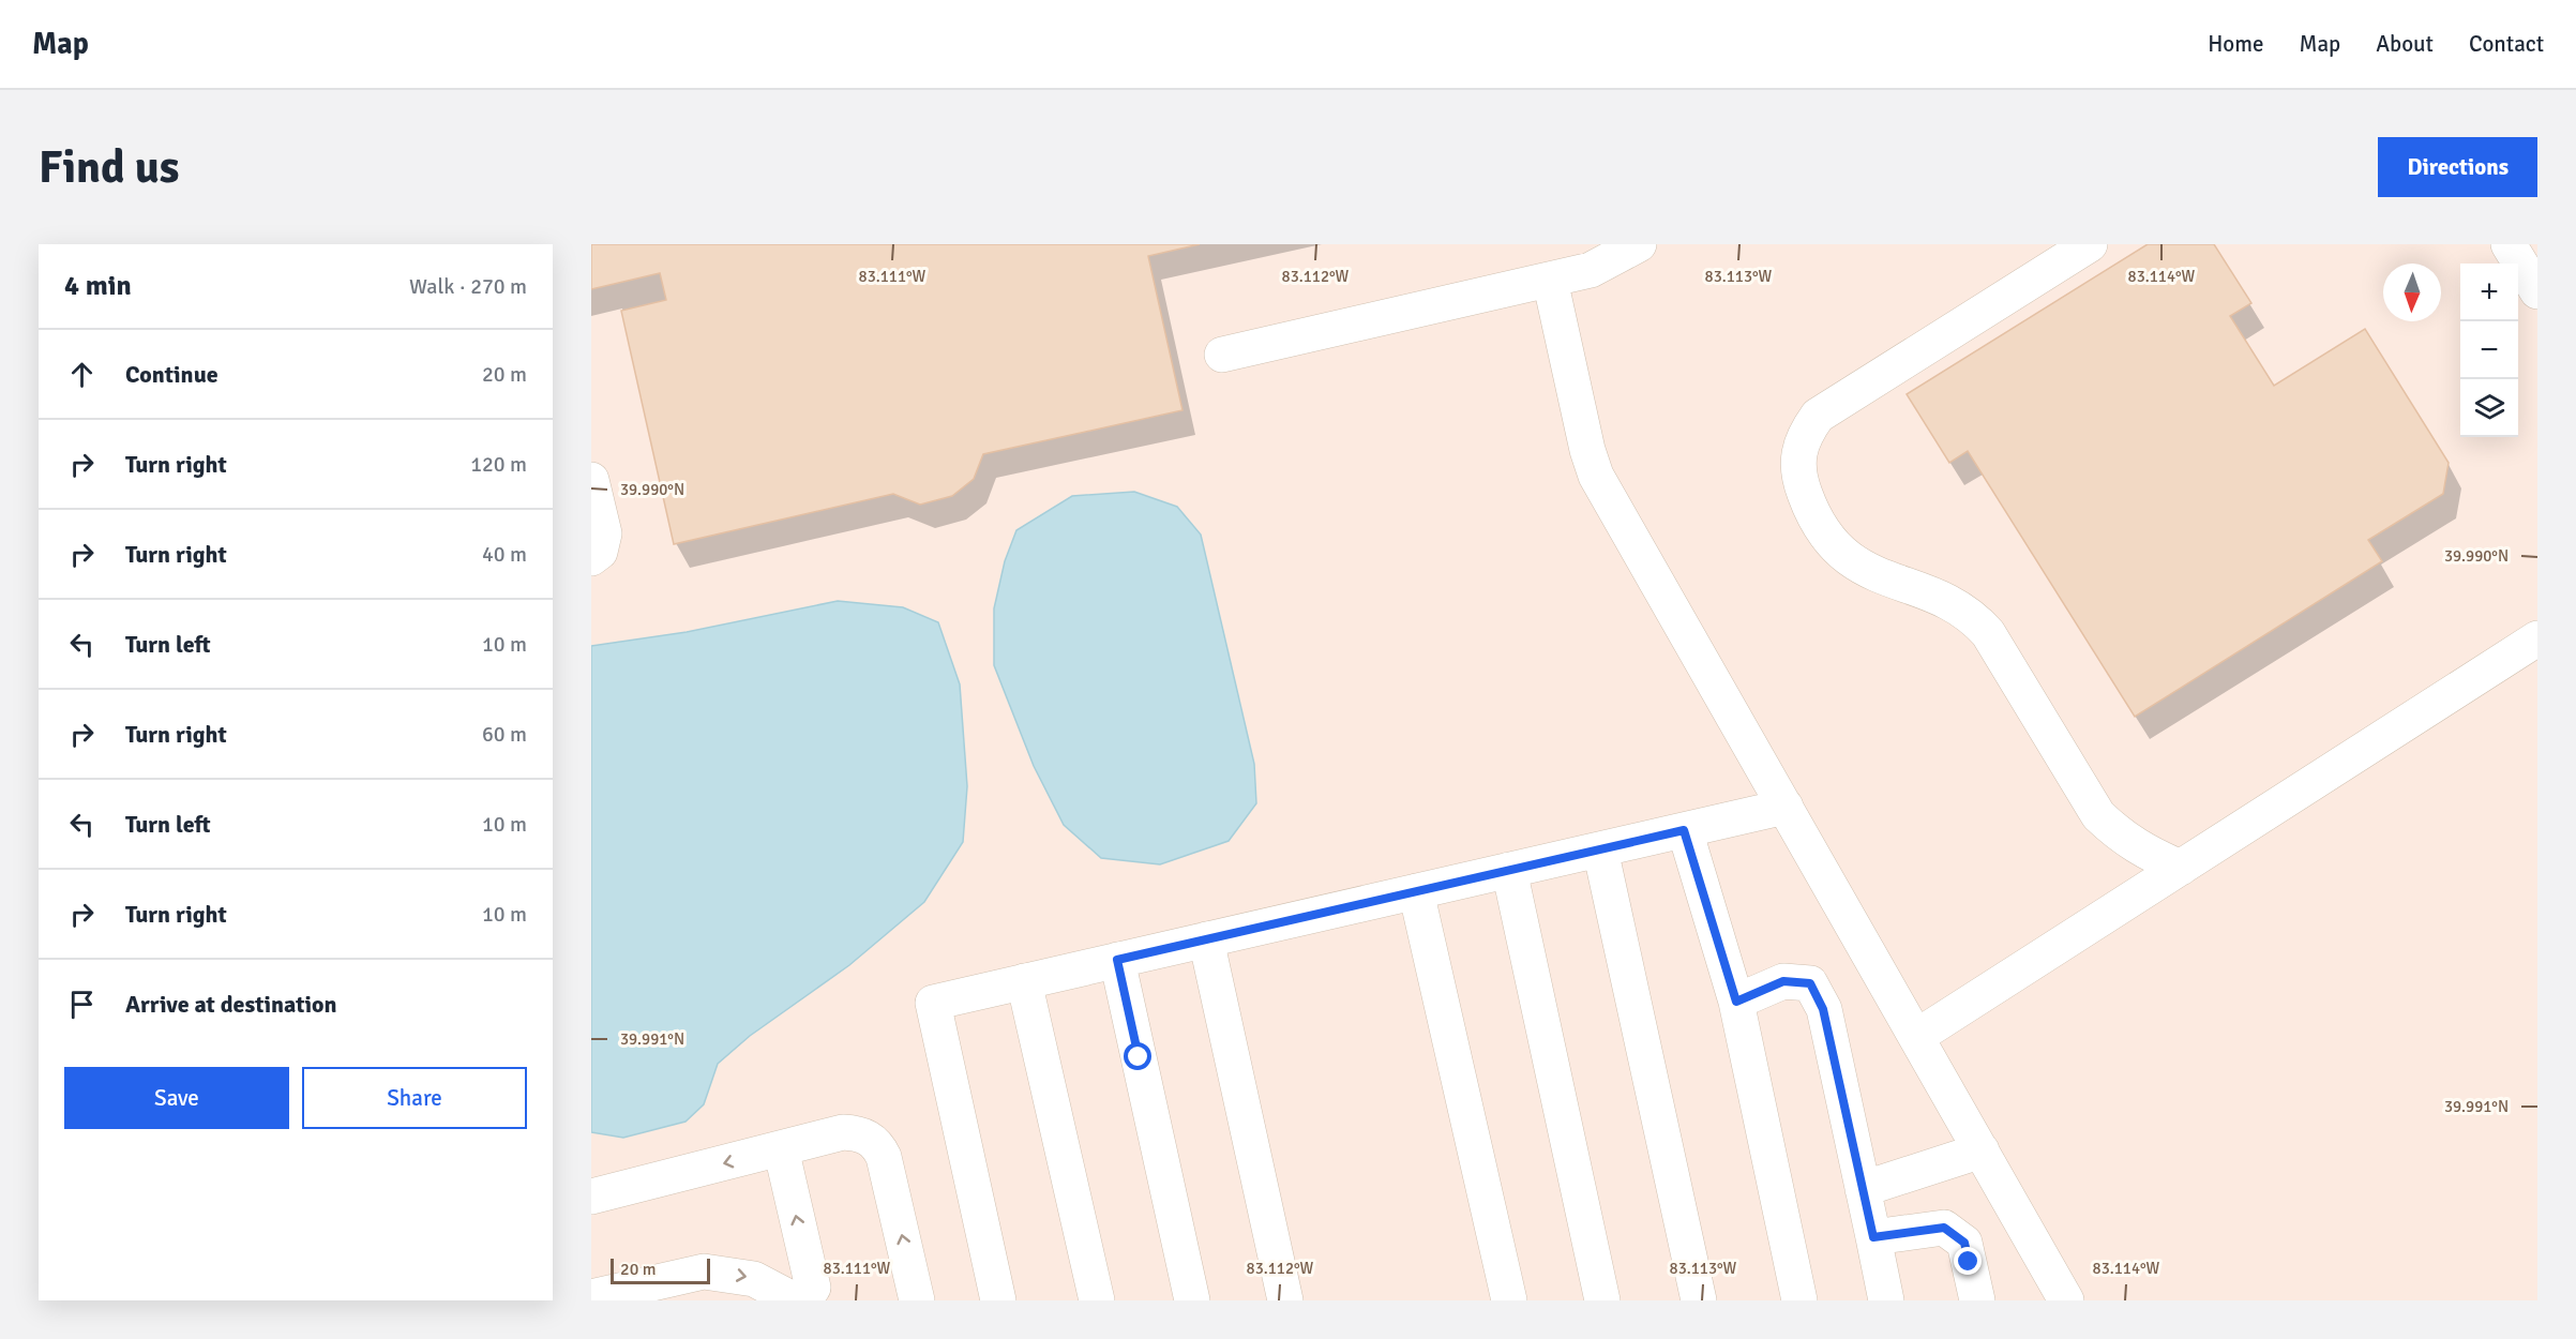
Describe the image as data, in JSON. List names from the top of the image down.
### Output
{
  "scale_bar": "20 m",
  "north": "bottom",
  "page": {
    "header": "Map",
    "nav": [
      "Home",
      "Map",
      "About",
      "Contact"
    ],
    "buttons": [
      "Directions",
      ["Save", "Share"]
    ],
    "title": "Find us",
    "heading": ["4 min", "Walk · 270 m"],
    "map_buttons": ["+", "−"],
    "list": [
      ["Continue", "20 m"],
      ["Turn right", "120 m"],
      ["Turn right", "40 m"],
      ["Turn left", "10 m"],
      ["Turn right", "60 m"],
      ["Turn left", "10 m"],
      ["Turn right", "10 m"],
      "Arrive at destination"
    ],
    "scale": "20 m"
  },
  "coordinates": [
    "83.111°W",
    "83.112°W",
    "83.113°W",
    "83.114°W",
    "39.990°N",
    "39.991°N"
  ]
}
